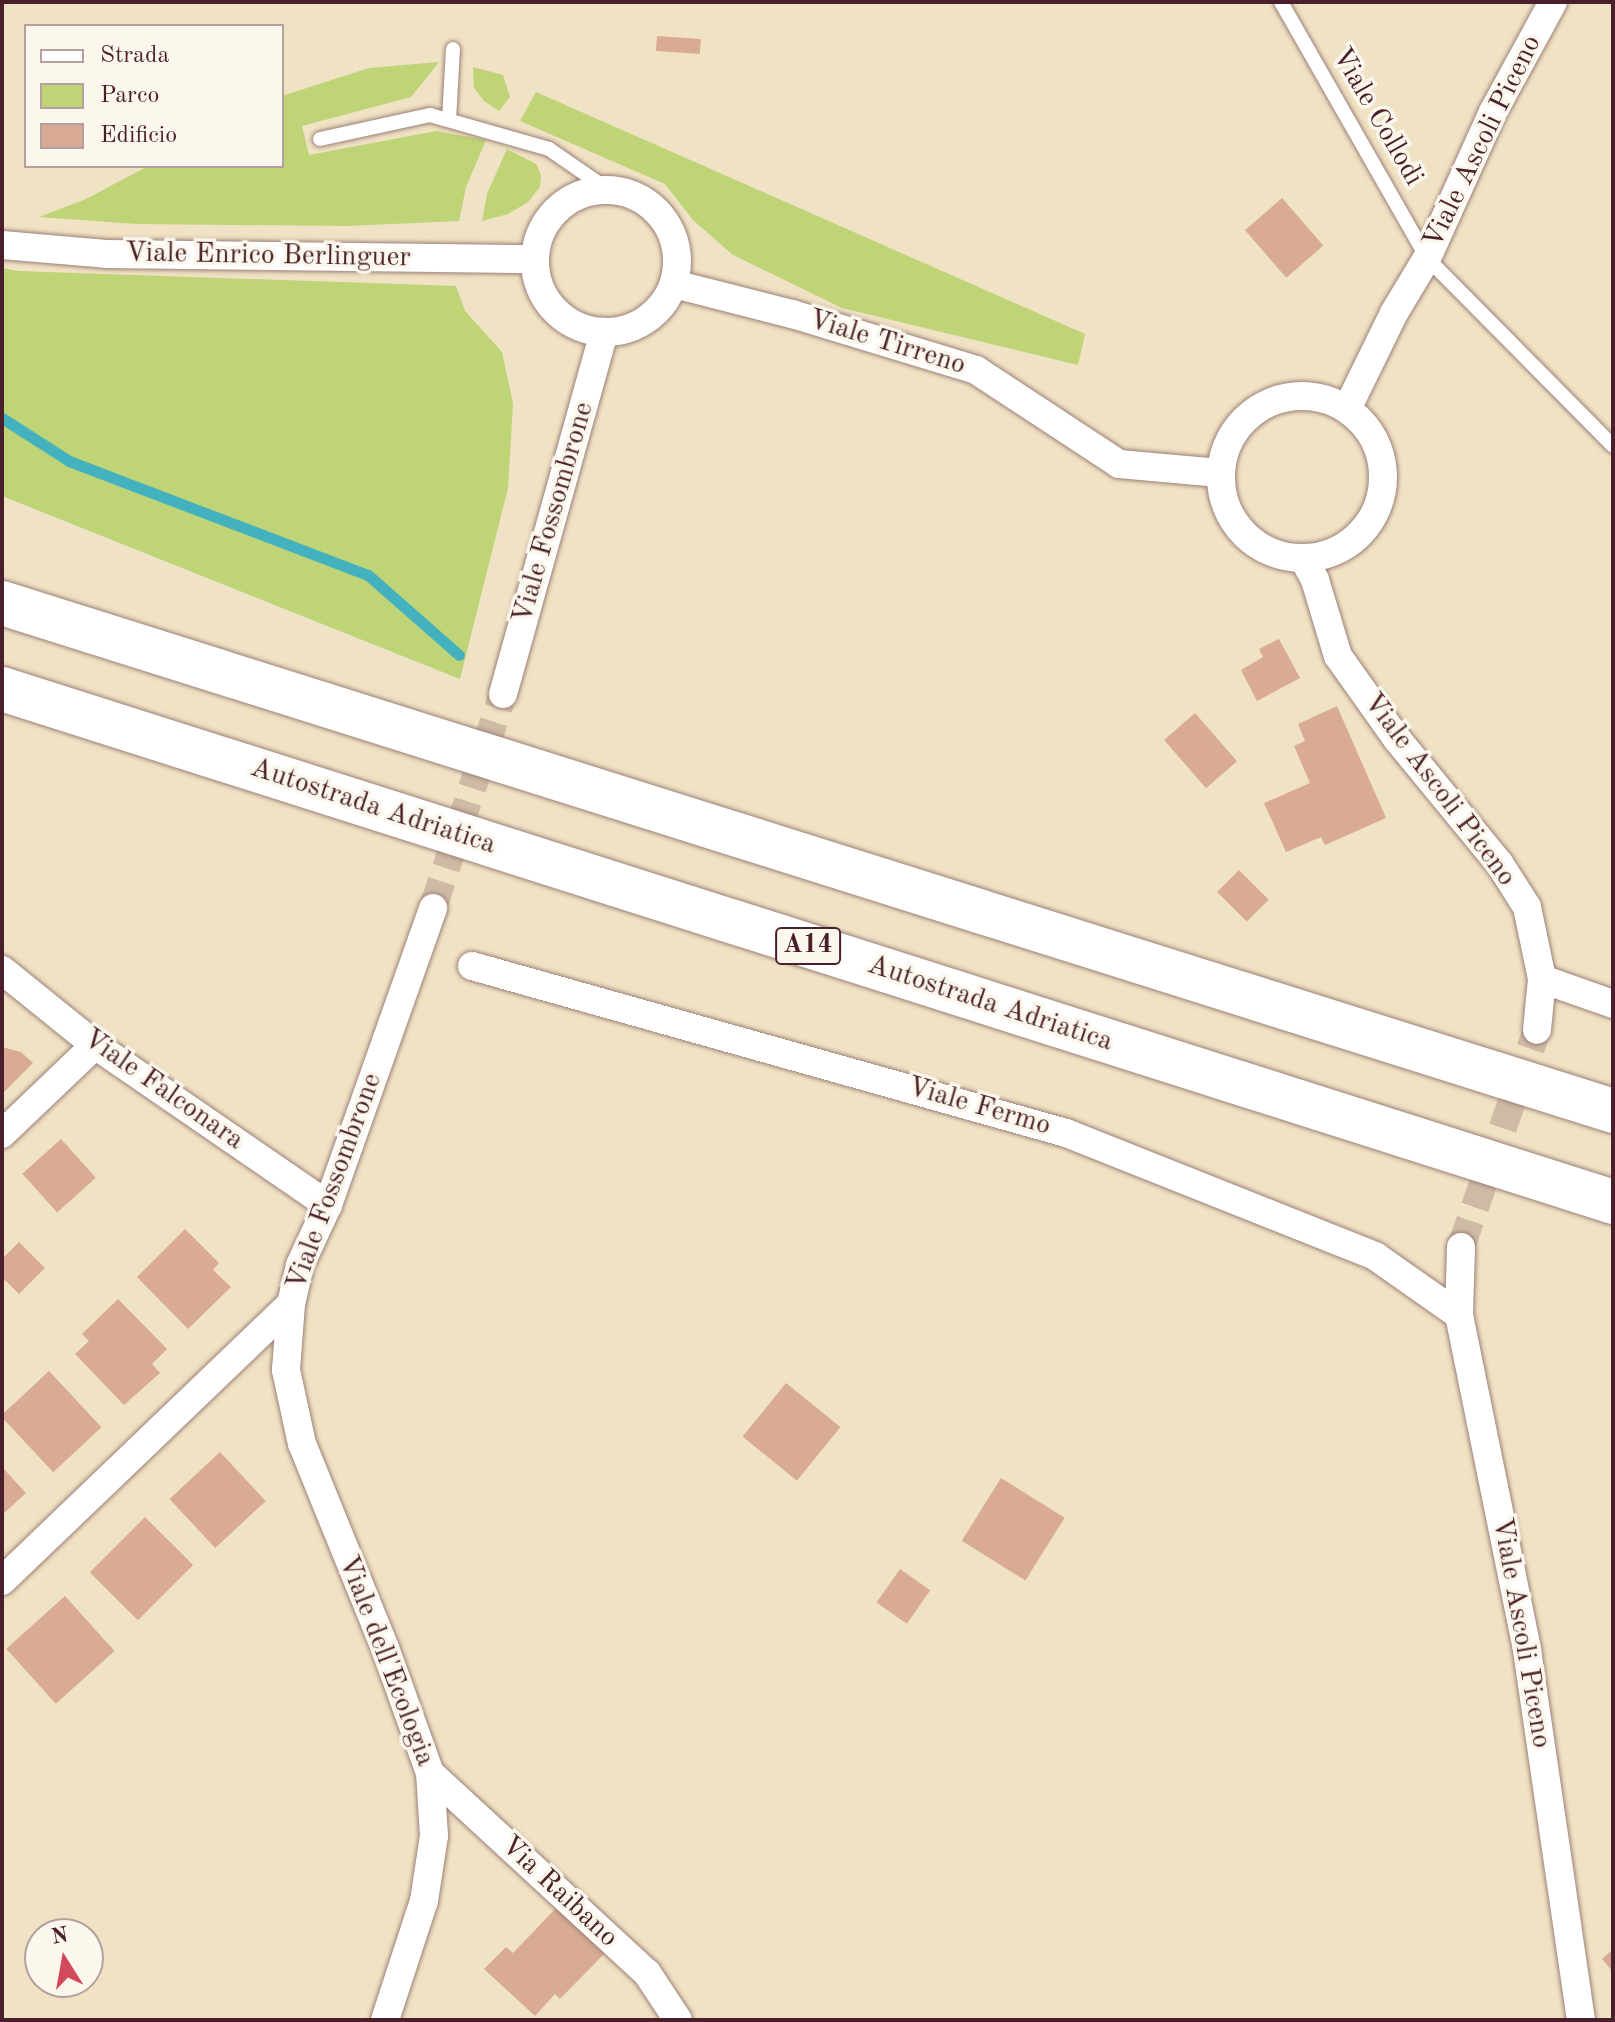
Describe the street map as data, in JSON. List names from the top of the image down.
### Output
{
  "streets": {
    "highway": ["Autostrada Adriatica", "A14"],
    "street": [
      "Viale Ascoli Piceno",
      "Viale Enrico Berlinguer",
      "Viale Tirreno",
      "Viale Fossombrone",
      "Viale Falconara",
      "Viale Fermo",
      "Viale dell'Ecologia",
      "Via Raibano"
    ],
    "lane": ["Viale Collodi"]
  },
  "crossings": [
    ["Viale Collodi", "Viale Ascoli Piceno"],
    ["Viale Ascoli Piceno", "Viale Tirreno"],
    ["Viale Ascoli Piceno", "Viale Fermo"],
    ["Viale Enrico Berlinguer", "Viale Tirreno"],
    ["Viale Enrico Berlinguer", "Viale Fossombrone"],
    ["Viale Tirreno", "Viale Fossombrone"],
    ["Viale Fossombrone", "Viale Falconara"],
    ["Viale Fossombrone", "Viale dell'Ecologia"],
    ["Viale dell'Ecologia", "Via Raibano"]
  ],
  "legend": ["Strada", "Parco", "Edificio"],
  "north": "top"
}
